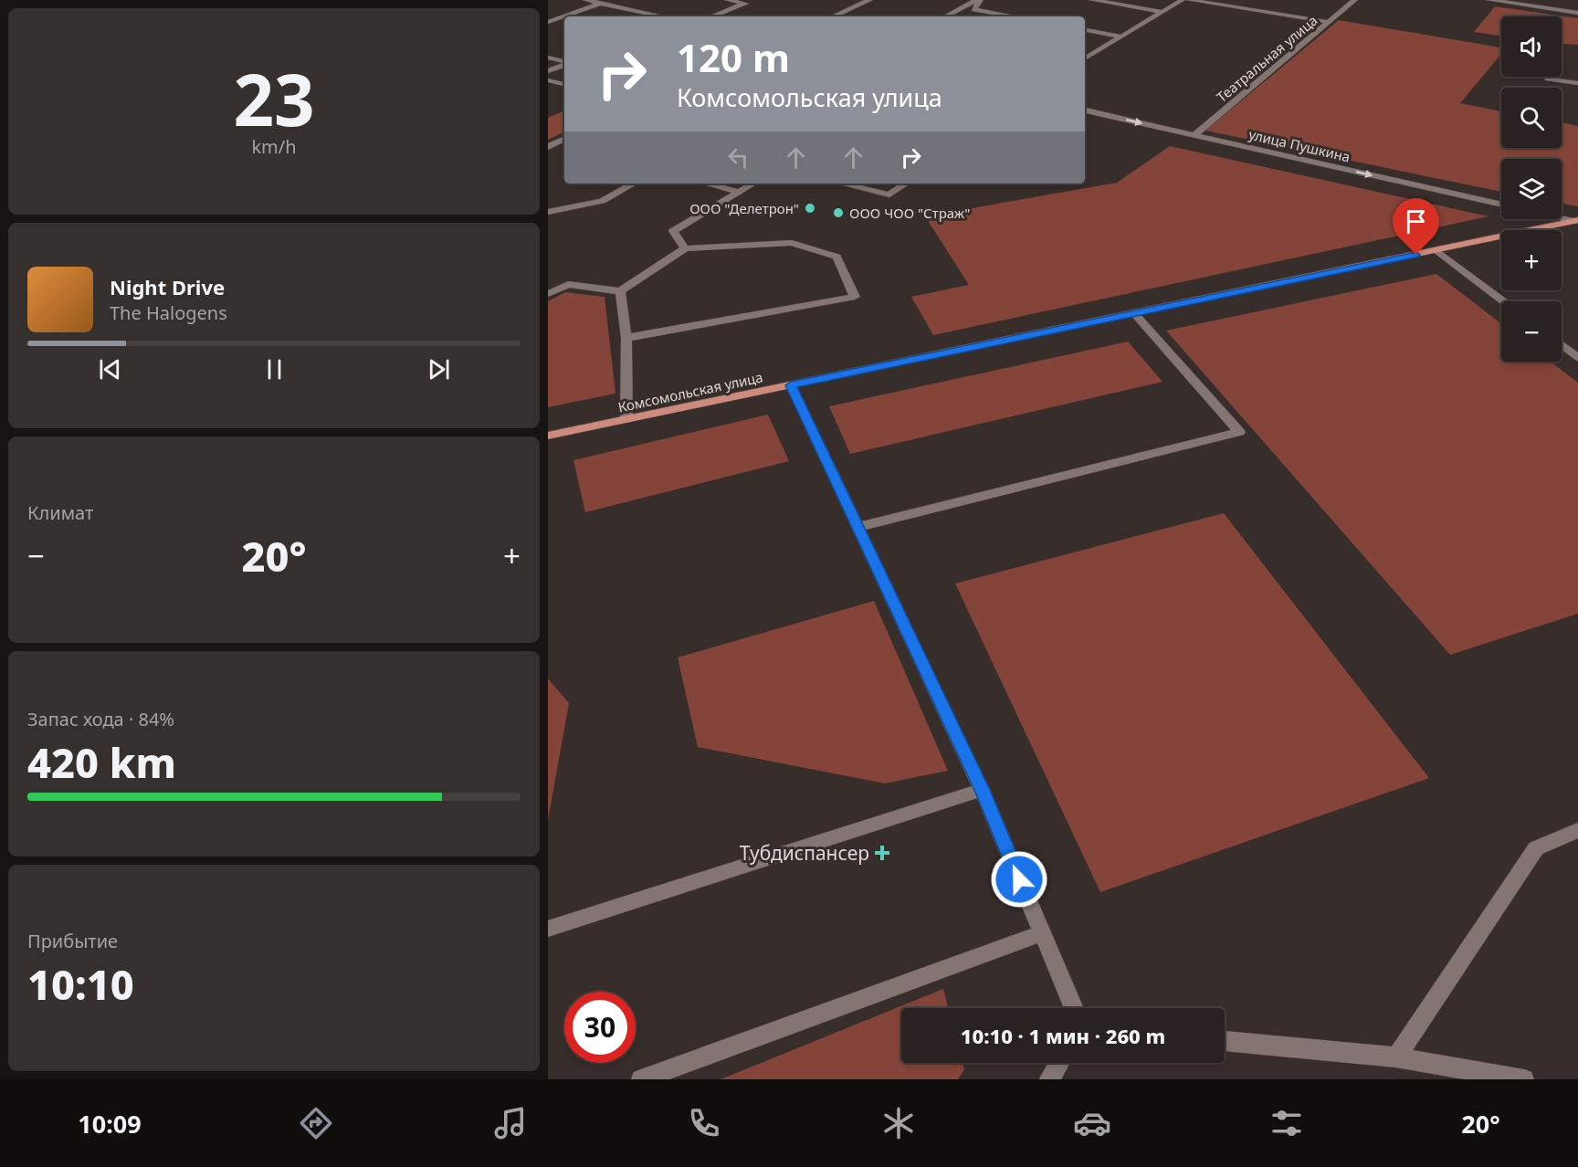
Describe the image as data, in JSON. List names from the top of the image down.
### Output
{
  "streets": {
    "main road": ["Комсомольская улица"],
    "street": ["Театральная улица", "улица Пушкина"]
  },
  "crossings": [
    ["Театральная улица", "улица Пушкина"]
  ],
  "places": {
    "other": ["ООО \"Делетрон\"", "ООО ЧОО \"Страж\""],
    "health": ["Тубдиспансер"]
  },
  "page": {
    "tile": [
      ["23", "km/h"],
      "Климат",
      ["Запас хода · 84%", "420 km"],
      ["Прибытие", "10:10"]
    ],
    "map_buttons": ["+", "−"],
    "turn": ["120 m", "Комсомольская улица"],
    "song": ["Night Drive", "The Halogens"],
    "heat": ["−", "20°", "+"],
    "limit": "30",
    "trip": "10:10 · 1 мин · 260 m",
    "tabs": ["10:09", "20°"]
  }
}
